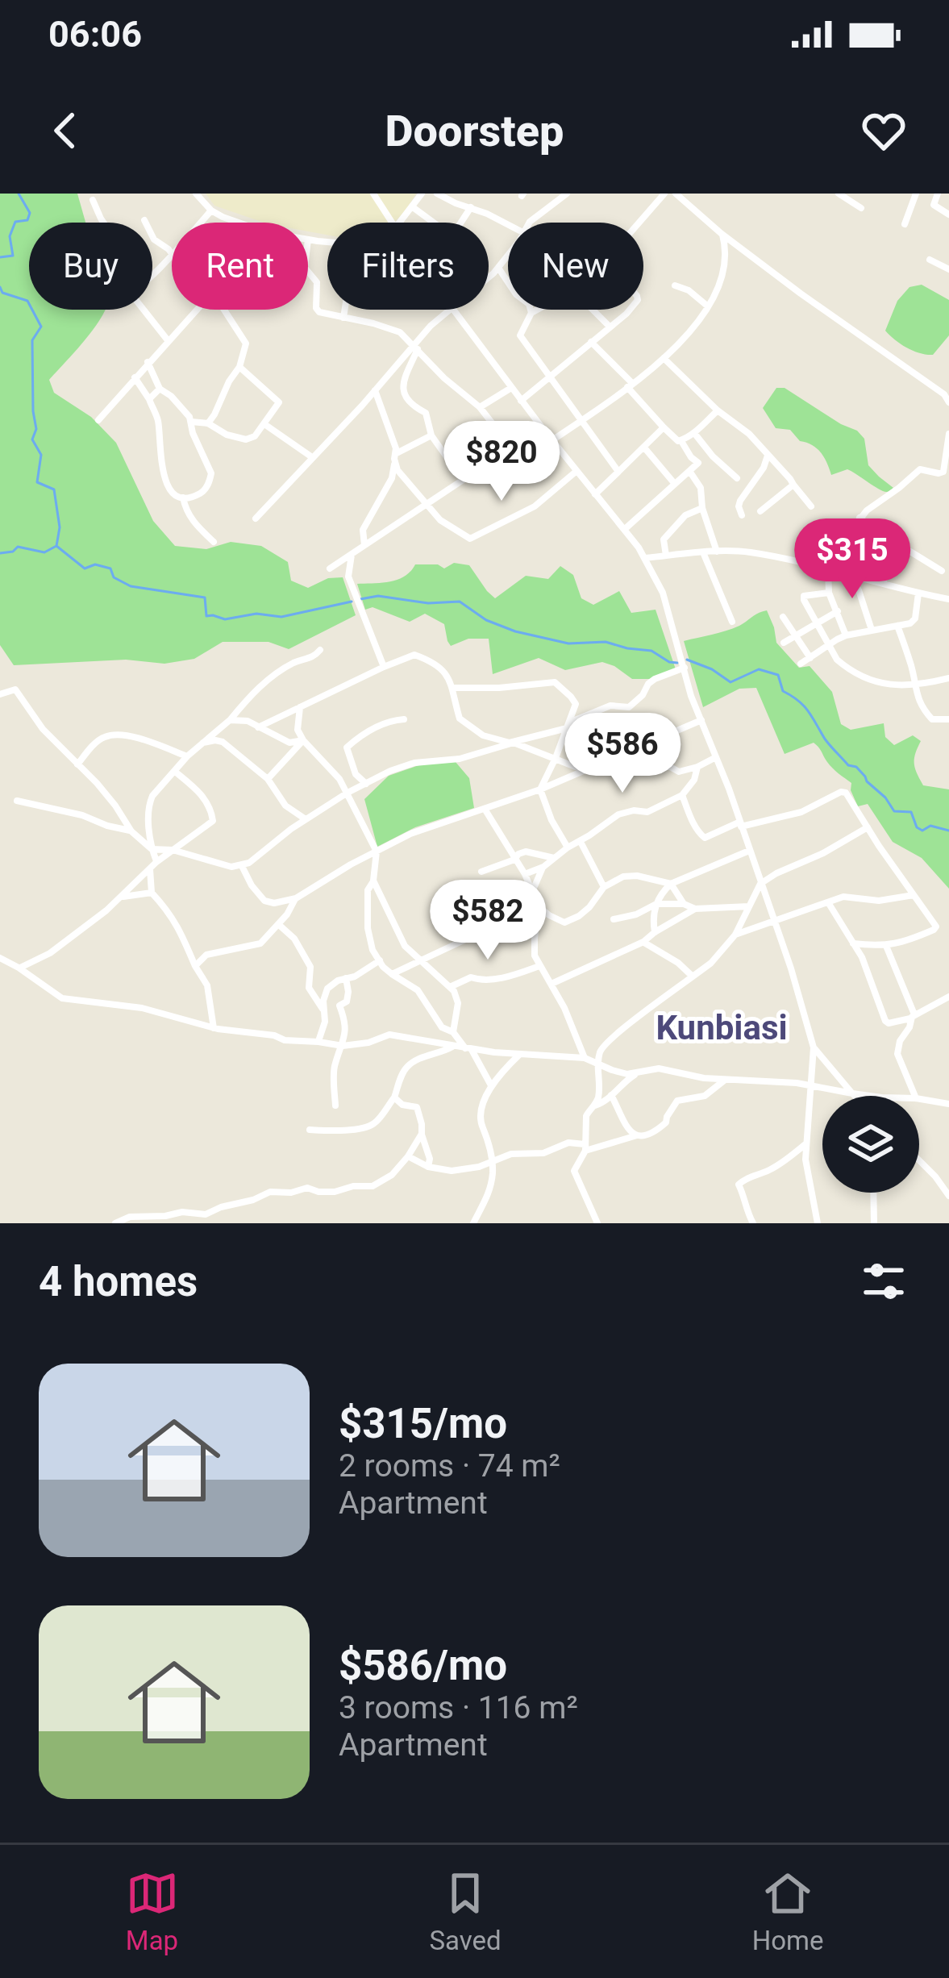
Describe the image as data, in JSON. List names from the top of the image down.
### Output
{
  "districts": ["Kunbiasi"],
  "page": {
    "status": "06:06",
    "header": "Doorstep",
    "chip": [
      "Buy",
      "Rent",
      "Filters",
      "New"
    ],
    "price": [
      "$820",
      "$315",
      "$586",
      "$582"
    ],
    "heading": "4 homes",
    "list": [
      {
        "name": "$315/mo",
        "note": "2 rooms · 74 m² · Apartment"
      },
      {
        "name": "$586/mo",
        "note": "3 rooms · 116 m² · Apartment"
      }
    ],
    "tabs": ["Map", "Saved", "Home"]
  }
}
